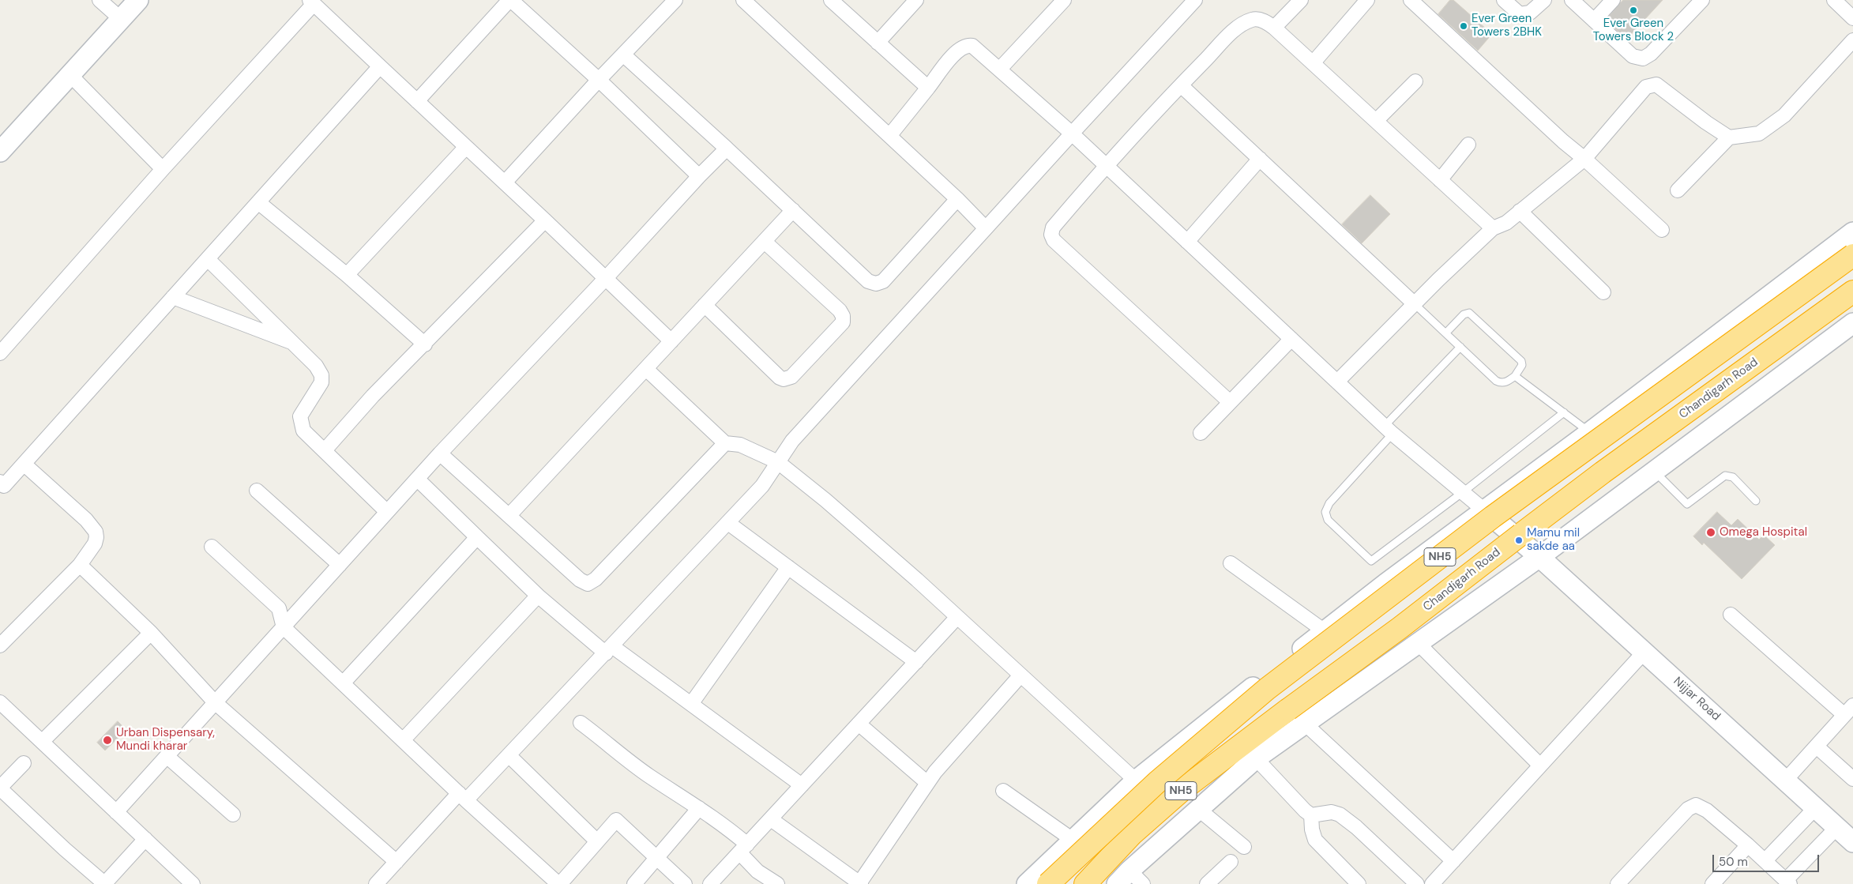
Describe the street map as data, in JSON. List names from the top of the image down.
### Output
{
  "streets": {
    "highway": ["Chandigarh Road", "NH5"],
    "main road": ["Nijjar Road"]
  },
  "places": [
    "Ever Green Towers Block 2",
    "Ever Green Towers 2BHK",
    "Omega Hospital",
    "Mamu mil sakde aa",
    "Urban Dispensary, Mundi kharar"
  ],
  "scale_bar": "50 m"
}
